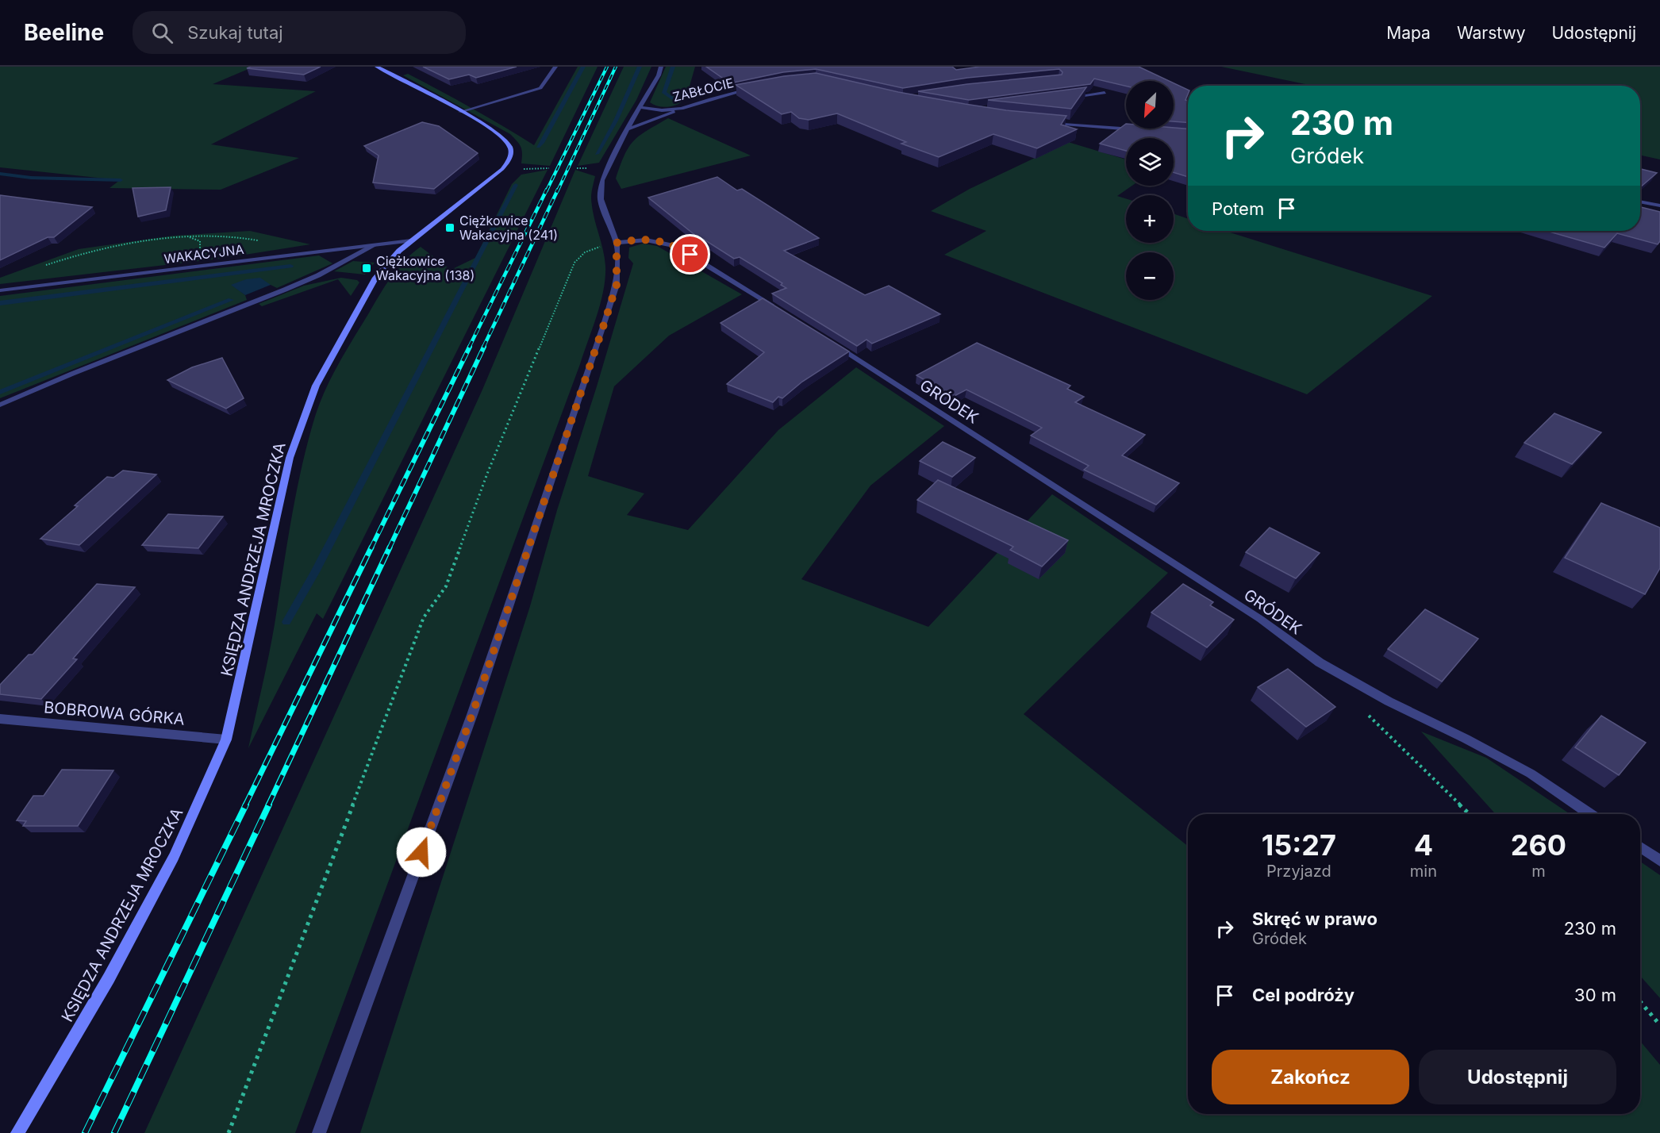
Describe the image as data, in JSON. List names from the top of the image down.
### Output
{
  "streets": {
    "street": [
      "ZABŁOCIE",
      "WAKACYJNA",
      "GRÓDEK",
      "KSIĘDZA ANDRZEJA MROCZKA",
      "BOBROWA GÓRKA"
    ]
  },
  "crossings": [
    ["WAKACYJNA", "KSIĘDZA ANDRZEJA MROCZKA"],
    ["KSIĘDZA ANDRZEJA MROCZKA", "BOBROWA GÓRKA"]
  ],
  "places": {
    "transit": ["Ciężkowice Wakacyjna (241)", "Ciężkowice Wakacyjna (138)"]
  },
  "north": "bottom left",
  "page": {
    "header": "Beeline",
    "search": "Szukaj tutaj",
    "nav": ["Mapa", "Warstwy", "Udostępnij"],
    "map_buttons": ["+", "−"],
    "turn": ["230 m", "Gródek"],
    "then": "Potem",
    "eta": [
      "15:27",
      "Przyjazd",
      "4",
      "min",
      "260",
      "m"
    ],
    "list": [
      {
        "name": "Skręć w prawo",
        "note": "Gródek",
        "value": "230 m"
      },
      {
        "name": "Cel podróży",
        "value": "30 m"
      }
    ],
    "buttons": ["Zakończ", "Udostępnij"]
  }
}
